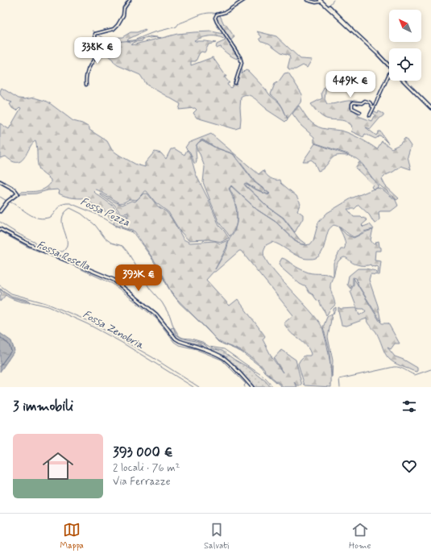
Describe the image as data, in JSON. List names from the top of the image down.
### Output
{
  "water": ["Fossa Pozza", "Fossa Rosella", "Fossa Zenobria"],
  "north": "top left",
  "page": {
    "price": ["338K €", "449K €", "393K €"],
    "heading": "3 immobili",
    "list": [
      {
        "name": "393 000 €",
        "note": "2 locali · 76 m² · Via Ferrazze"
      }
    ],
    "tabs": ["Mappa", "Salvati", "Home"]
  }
}
